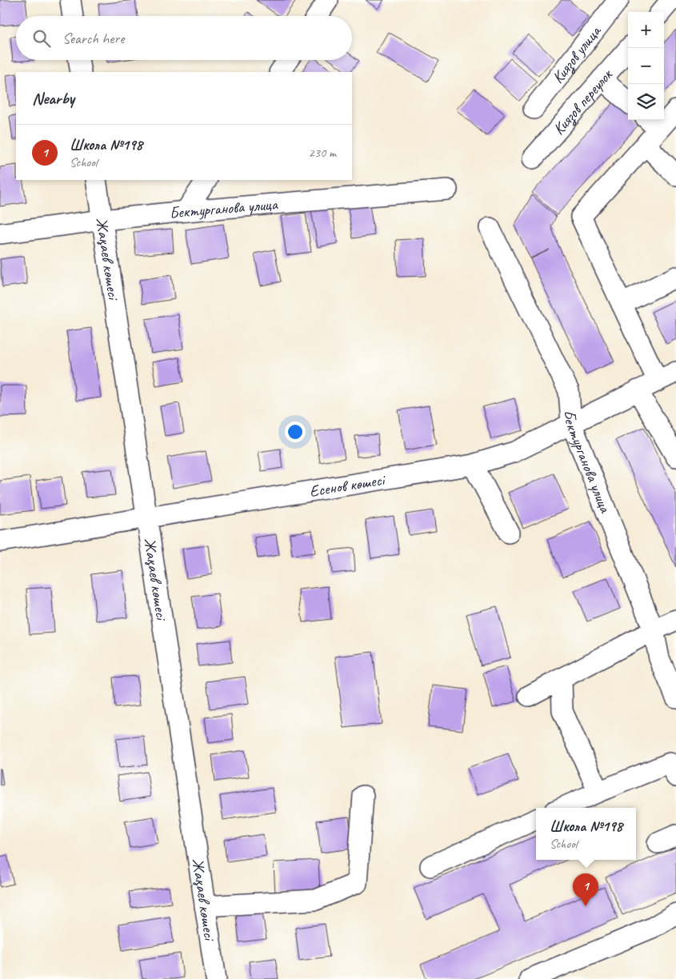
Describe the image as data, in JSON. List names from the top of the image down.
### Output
{
  "streets": {
    "street": [
      "Киязов улица",
      "Киязов переулок",
      "Бектурганова улица",
      "Жақаев көшесі",
      "Есенов көшесі"
    ]
  },
  "crossings": [
    ["Бектурганова улица", "Жақаев көшесі"],
    ["Бектурганова улица", "Есенов көшесі"],
    ["Жақаев көшесі", "Есенов көшесі"]
  ],
  "page": {
    "map_buttons": ["+", "−"],
    "search": "Search here",
    "heading": "Nearby",
    "list": [
      {
        "mark": "1",
        "name": "Школа №198",
        "note": "School",
        "value": "230 m"
      }
    ],
    "popup": ["Школа №198", "School"],
    "pins": "1"
  }
}
